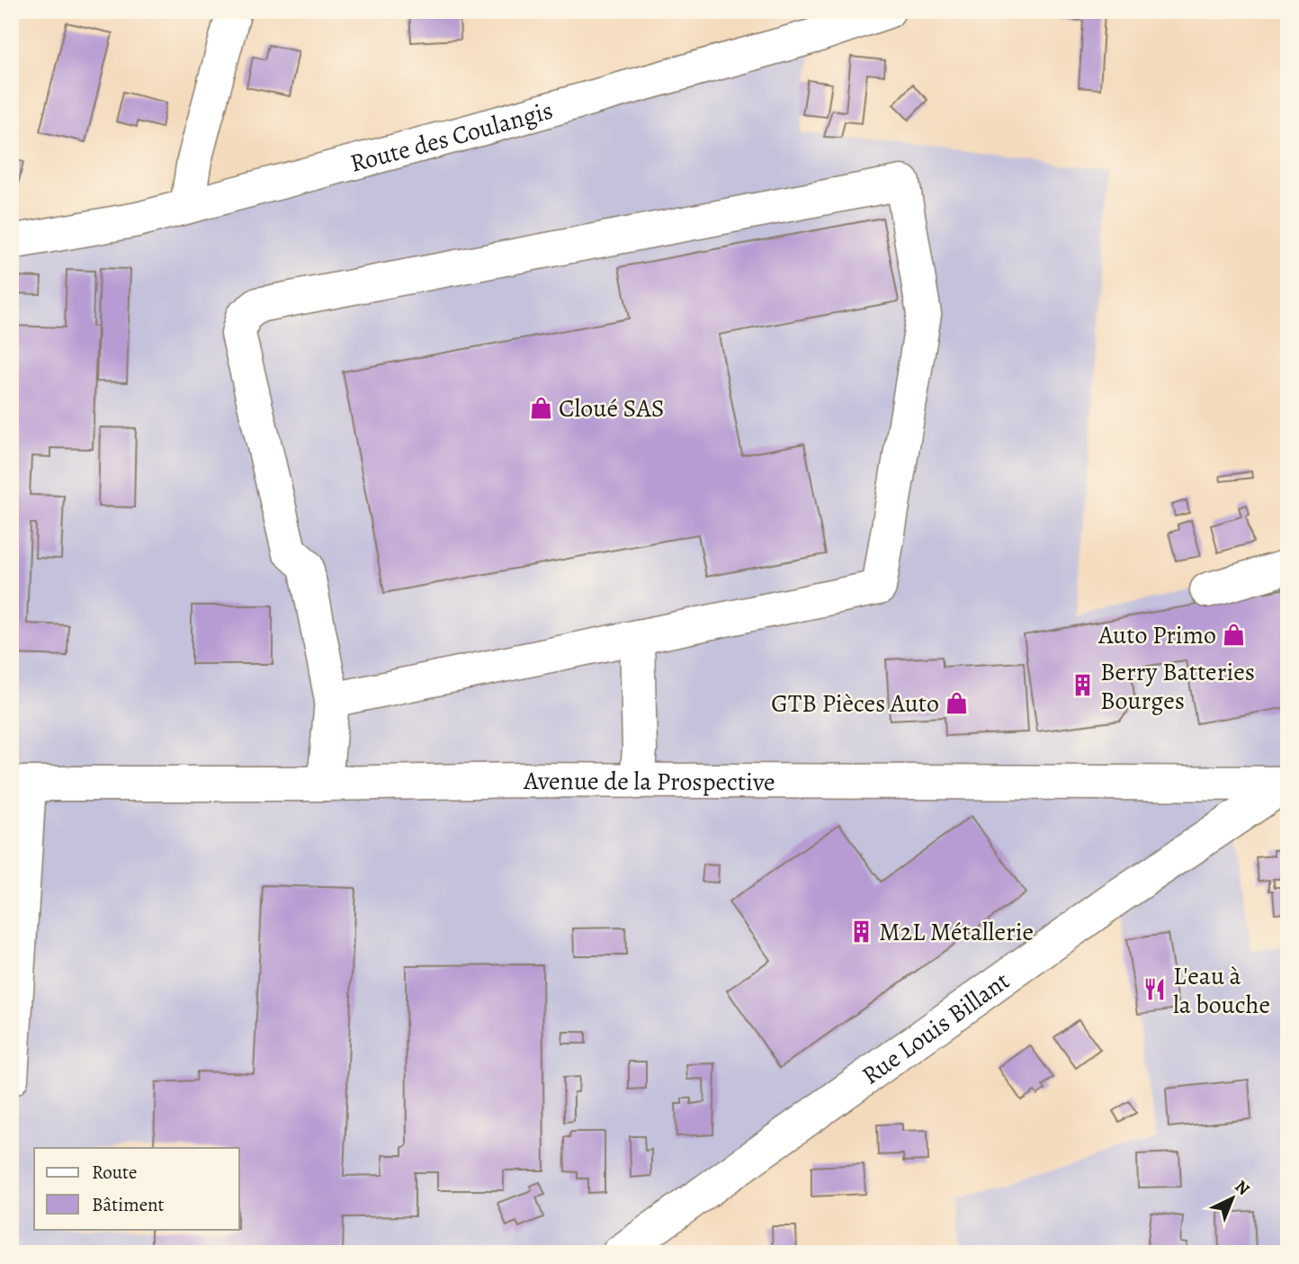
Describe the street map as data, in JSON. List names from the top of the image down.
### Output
{
  "streets": {
    "street": ["Route des Coulangis", "Avenue de la Prospective", "Rue Louis Billant"]
  },
  "crossings": [
    ["Avenue de la Prospective", "Rue Louis Billant"]
  ],
  "places": {
    "shop": ["Cloué SAS", "Auto Primo", "GTB Pièces Auto"],
    "building": ["Berry Batteries Bourges", "M2L Métallerie"],
    "restaurant": ["L'eau à la bouche"]
  },
  "legend": ["Route", "Bâtiment"],
  "north": "top right"
}
